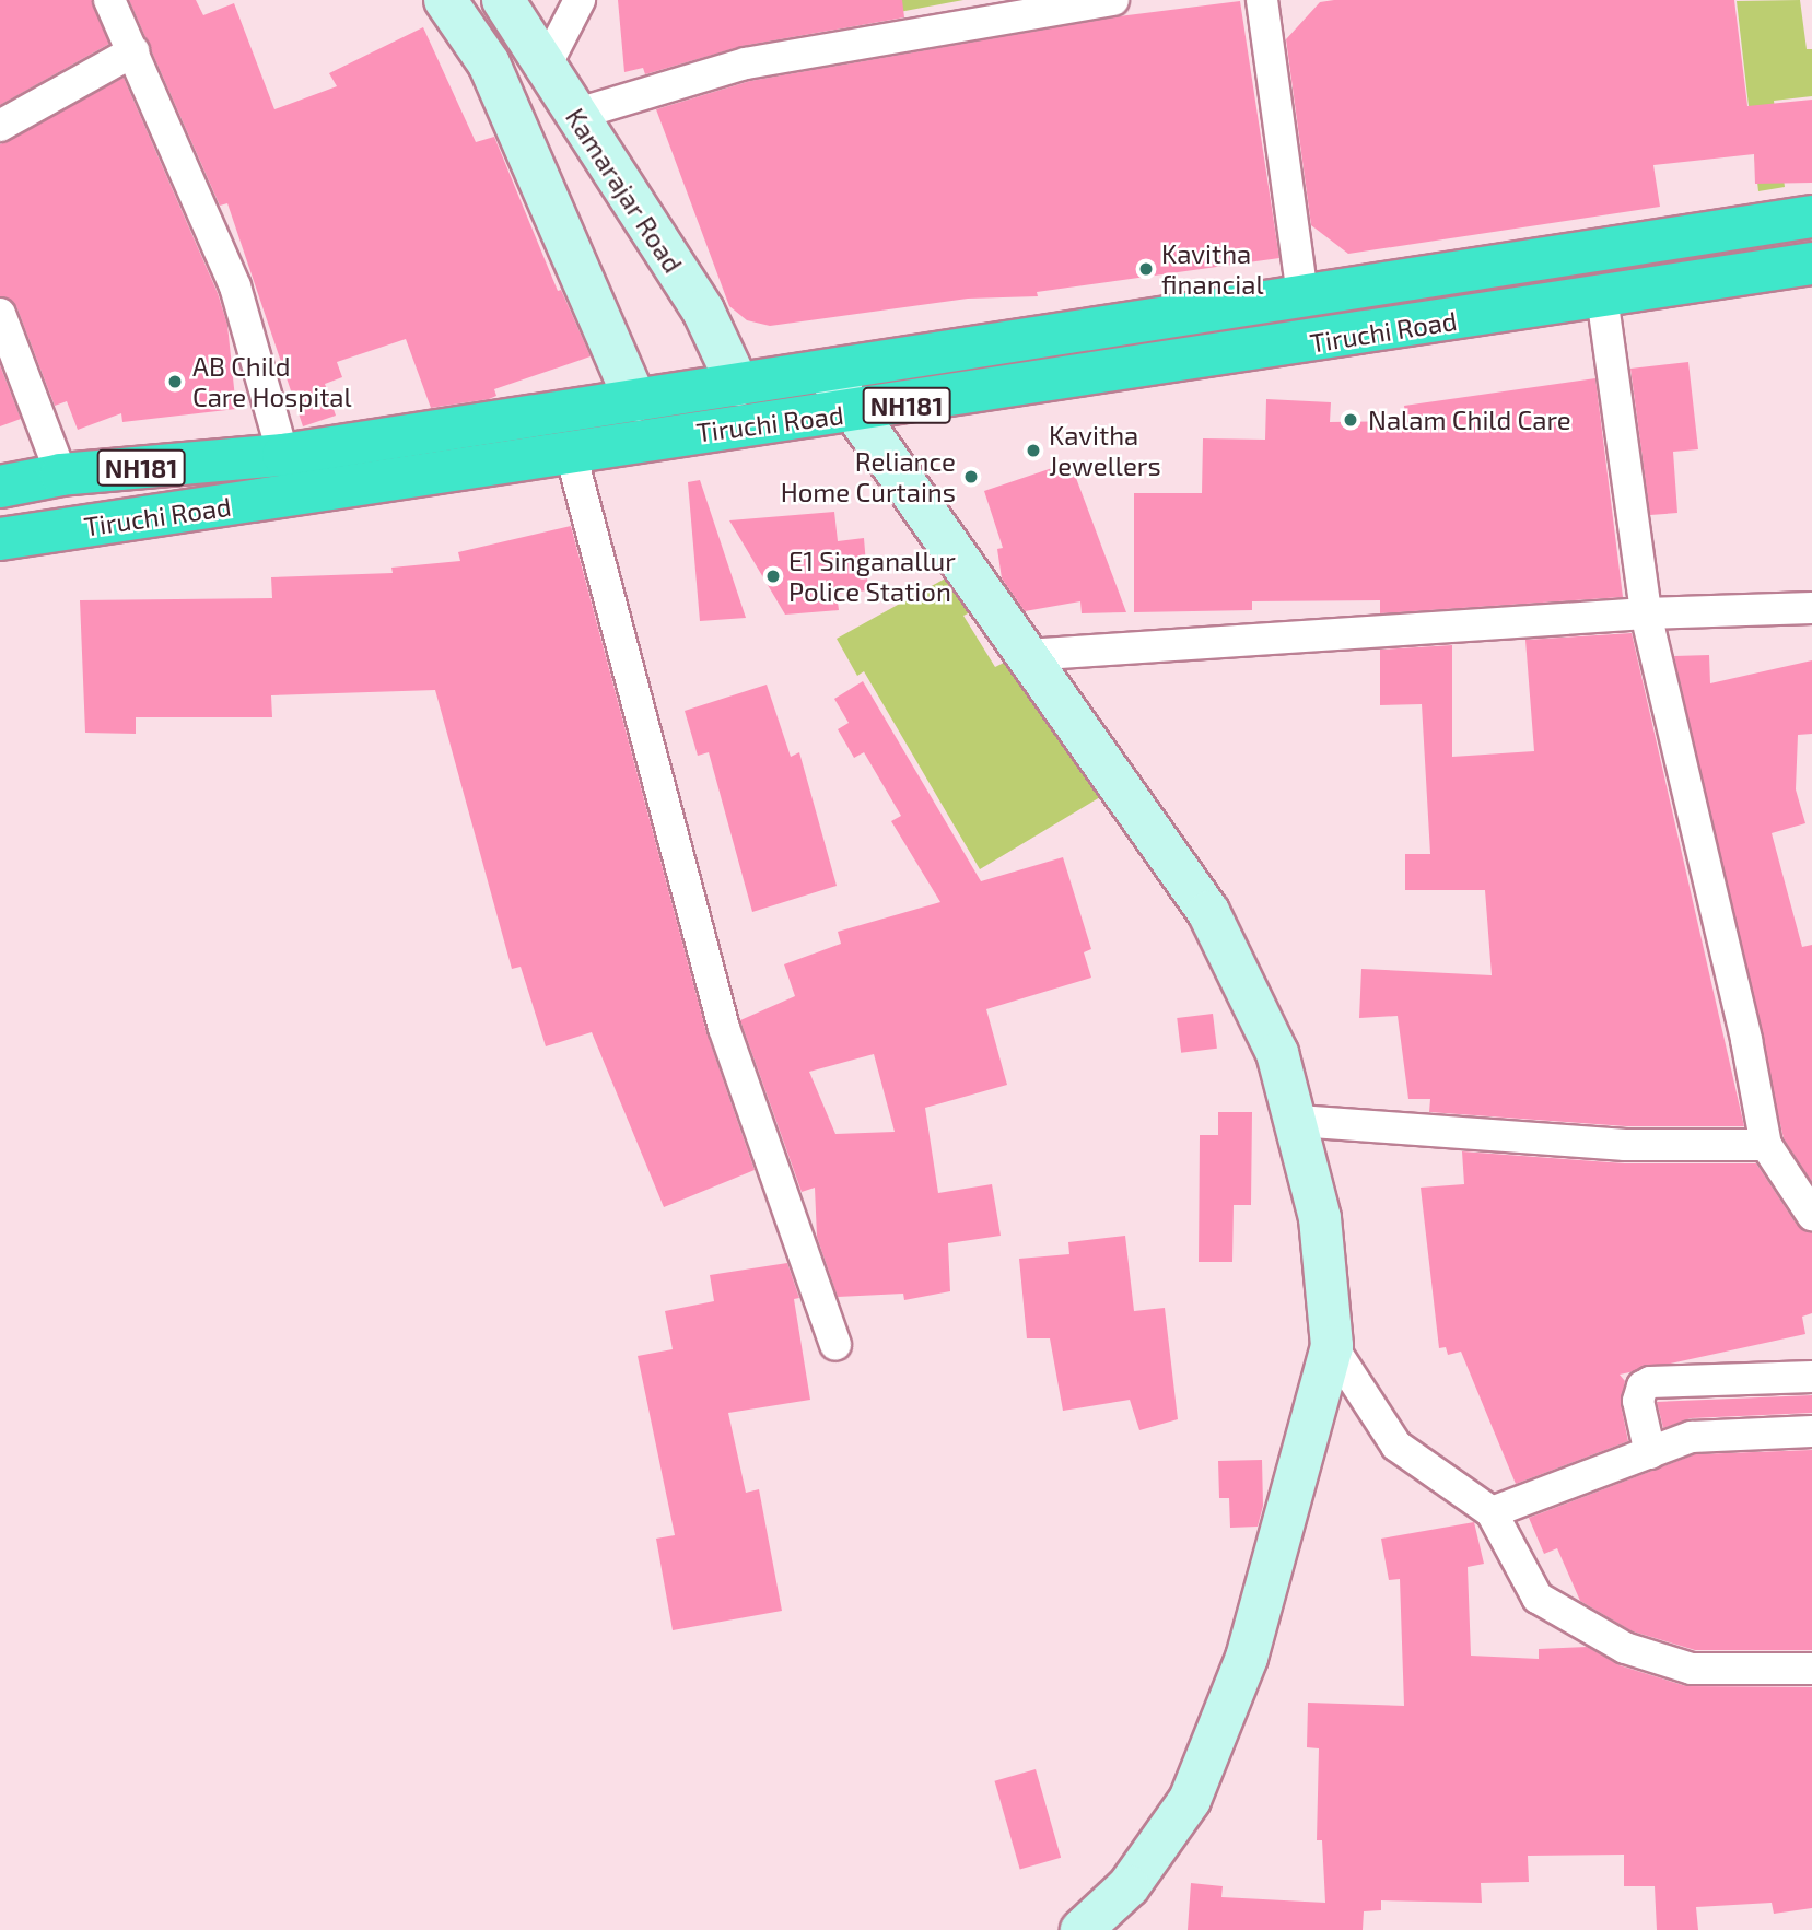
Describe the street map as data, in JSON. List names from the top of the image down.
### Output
{
  "streets": {
    "highway": ["Tiruchi Road", "NH181"],
    "main road": ["Kamarajar Road"]
  },
  "crossings": [
    ["Kamarajar Road", "NH181"],
    ["Tiruchi Road", "NH181"]
  ],
  "places": [
    "Kavitha financial",
    "AB Child Care Hospital",
    "Nalam Child Care",
    "Kavitha Jewellers",
    "Reliance Home Curtains",
    "E1 Singanallur Police Station"
  ]
}
